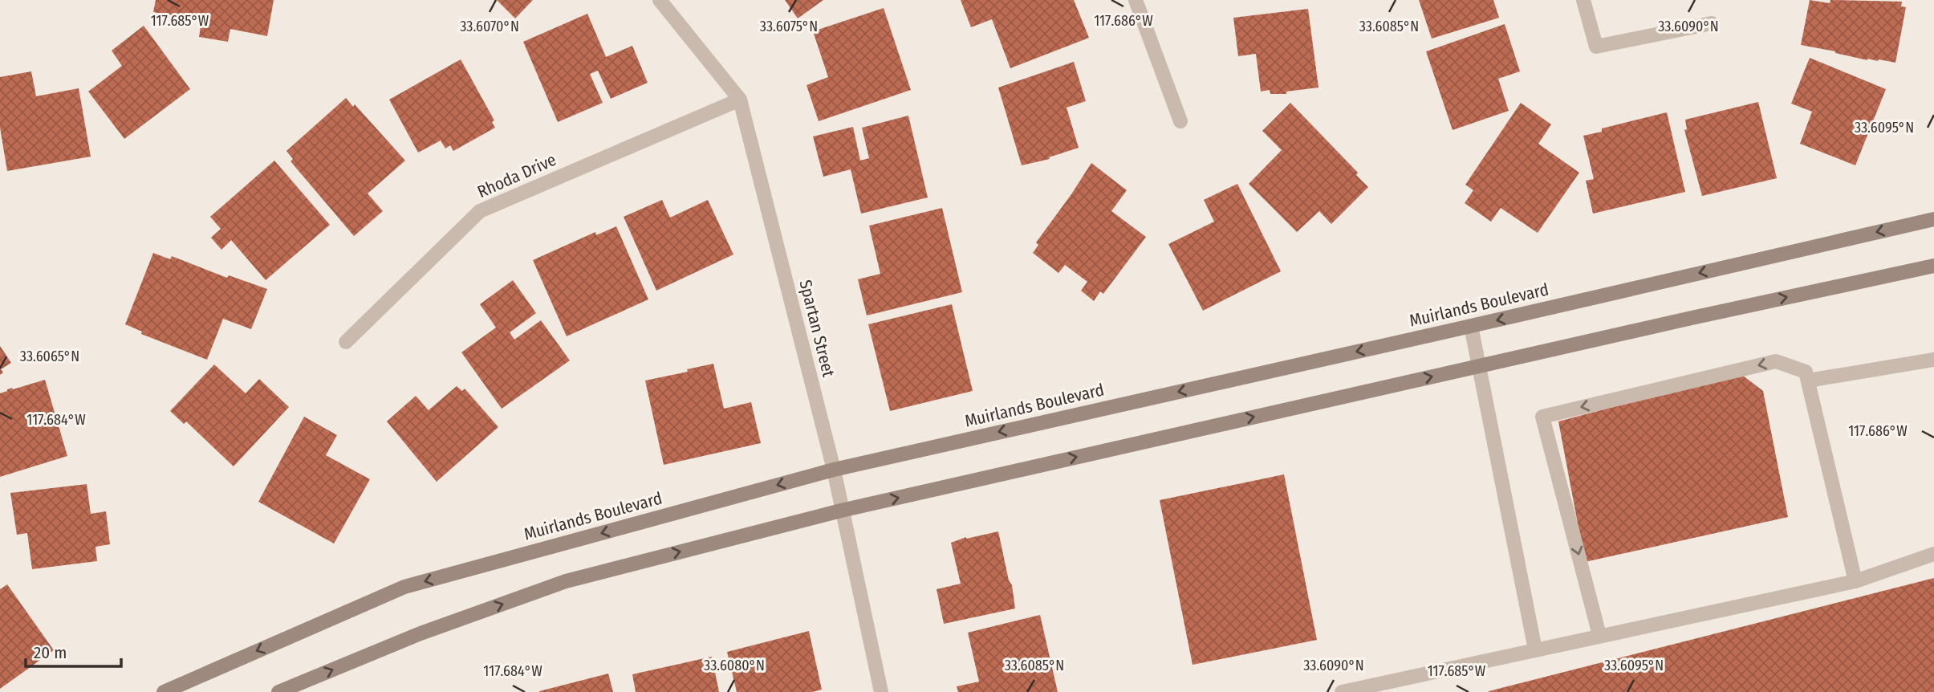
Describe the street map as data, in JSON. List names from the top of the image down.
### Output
{
  "streets": {
    "main road": ["Muirlands Boulevard"],
    "street": ["Rhoda Drive", "Spartan Street"]
  },
  "crossings": [
    ["Rhoda Drive", "Spartan Street"],
    ["Muirlands Boulevard", "Spartan Street"]
  ],
  "scale_bar": "20 m",
  "coordinates": [
    "117.685°W",
    "117.686°W",
    "33.6070°N",
    "33.6075°N",
    "33.6085°N",
    "33.6090°N",
    "33.6095°N",
    "33.6065°N",
    "117.684°W",
    "33.6080°N"
  ]
}
